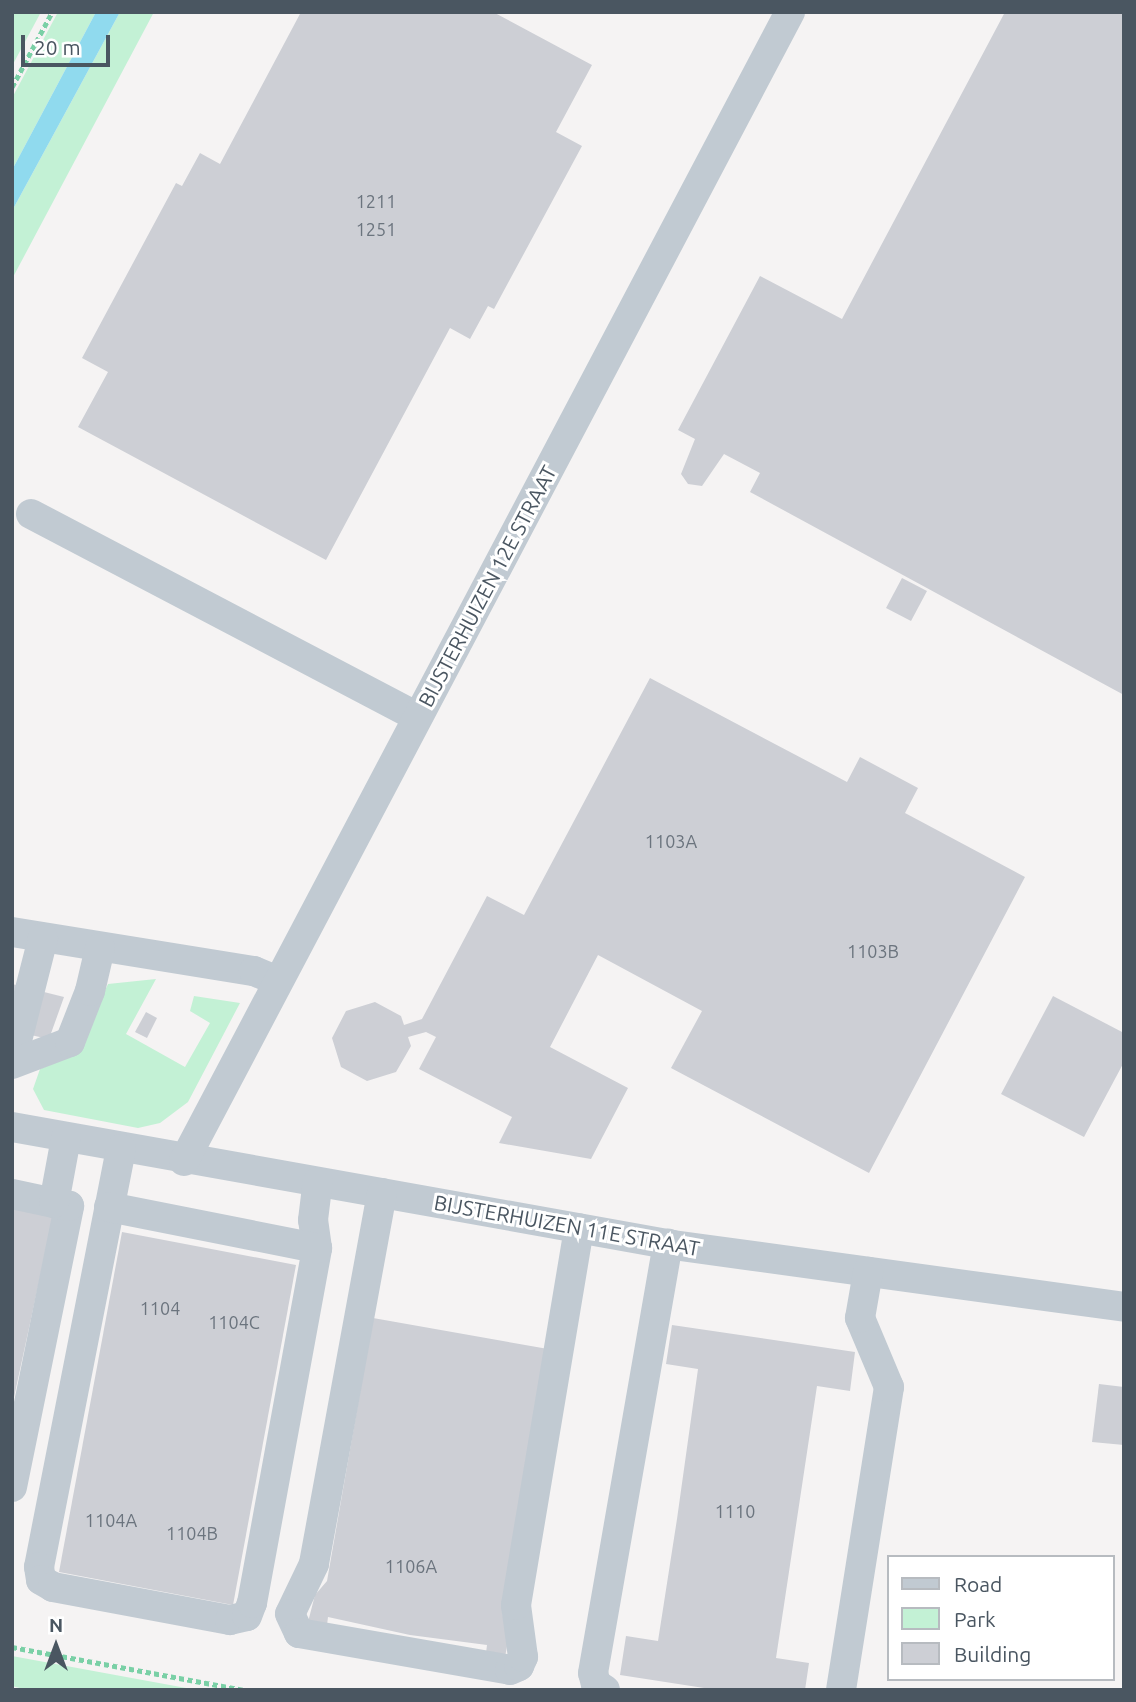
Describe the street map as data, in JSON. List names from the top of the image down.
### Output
{
  "streets": {
    "street": ["BIJSTERHUIZEN 12E STRAAT", "BIJSTERHUIZEN 11E STRAAT"]
  },
  "crossings": [
    ["BIJSTERHUIZEN 12E STRAAT", "BIJSTERHUIZEN 11E STRAAT"]
  ],
  "house_numbers": [
    "1211",
    "1251",
    "1103A",
    "1103B",
    "1104",
    "1104C",
    "1110",
    "1104A",
    "1104B",
    "1106A"
  ],
  "legend": ["Road", "Park", "Building"],
  "scale_bar": "20 m",
  "north": "top"
}
